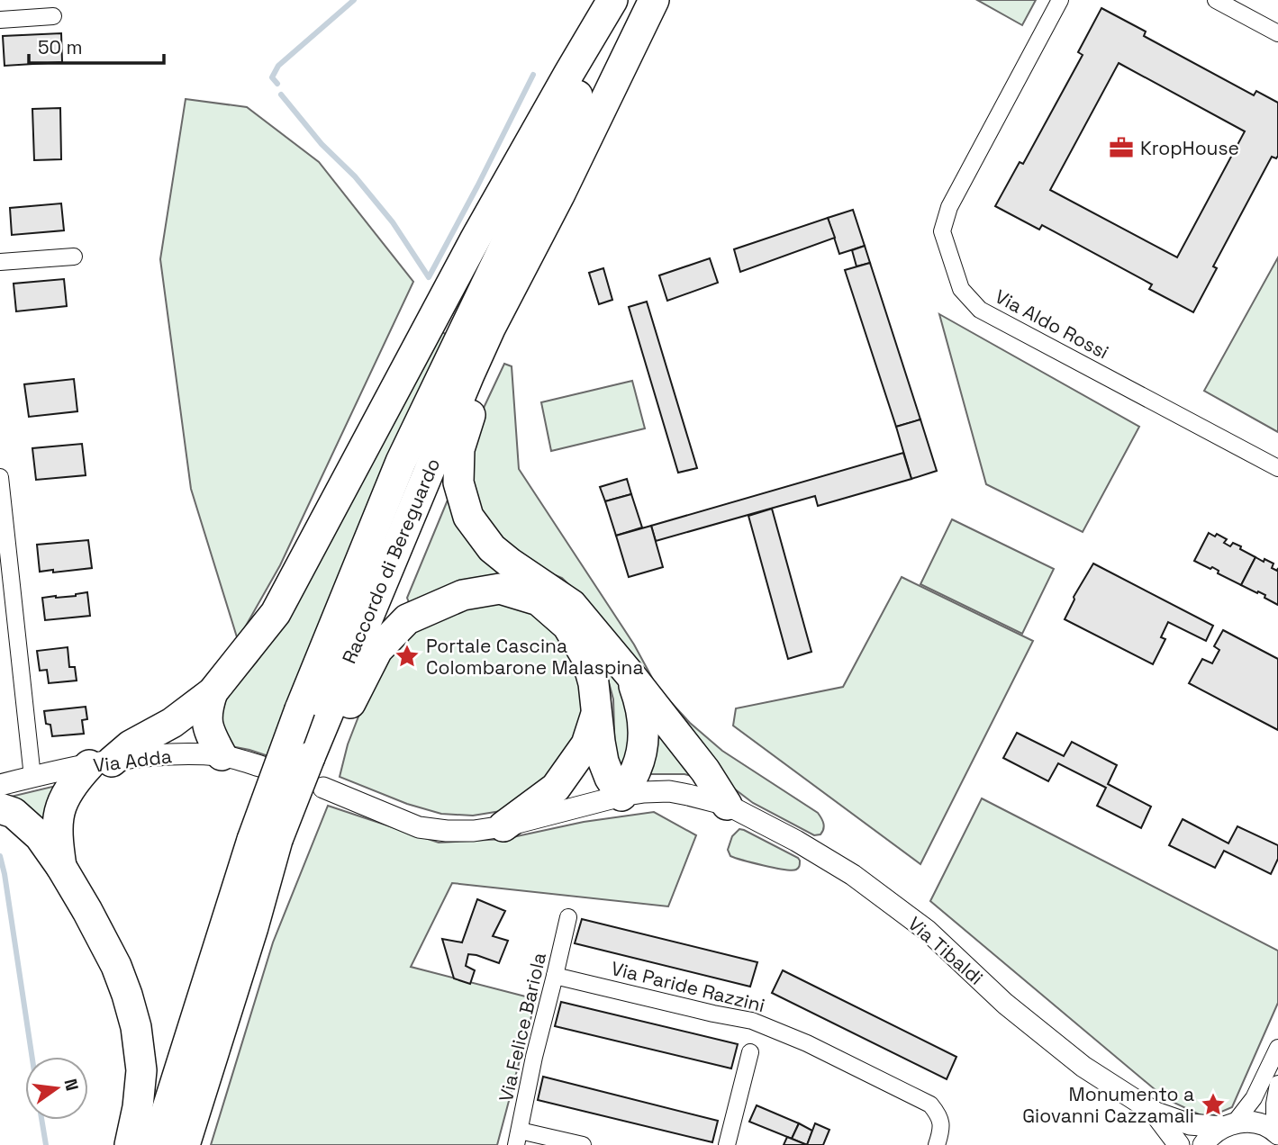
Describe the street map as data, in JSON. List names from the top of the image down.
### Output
{
  "streets": {
    "highway": ["Raccordo di Bereguardo"],
    "street": [
      "Via Aldo Rossi",
      "Via Adda",
      "Via Tibaldi",
      "Via Paride Razzini",
      "Via Felice Bariola"
    ]
  },
  "crossings": [
    ["Via Paride Razzini", "Via Felice Bariola"]
  ],
  "places": {
    "office": ["KropHouse"],
    "place": ["Portale Cascina Colombarone Malaspina", "Monumento a Giovanni Cazzamali"]
  },
  "scale_bar": "50 m",
  "north": "right"
}
